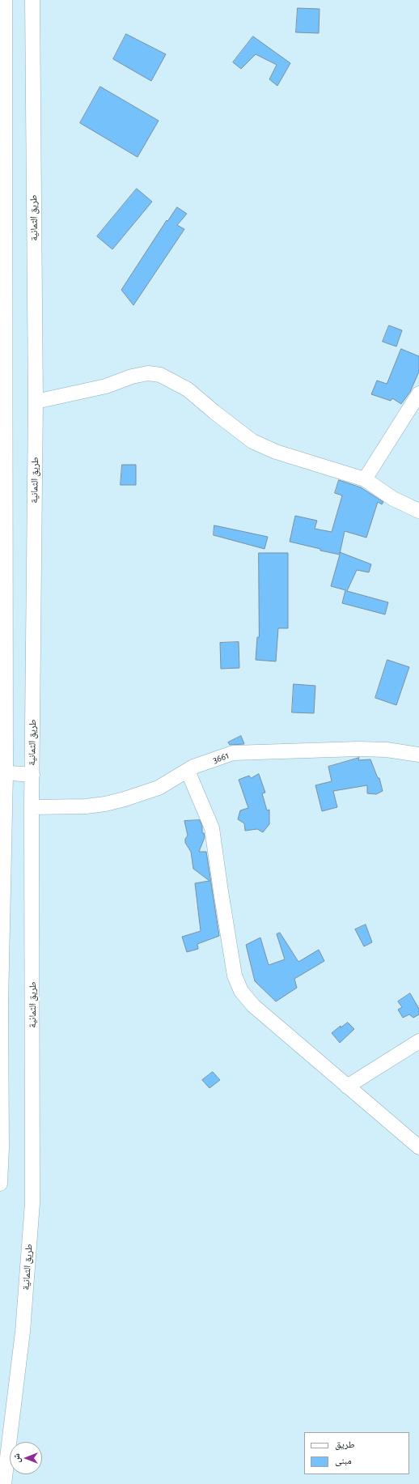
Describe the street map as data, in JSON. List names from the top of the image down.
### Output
{
  "streets": {
    "street": ["طريق الثمانية", "3661"]
  },
  "crossings": [
    ["طريق الثمانية", "3661"]
  ],
  "legend": ["طريق", "مبنى"],
  "north": "left"
}
